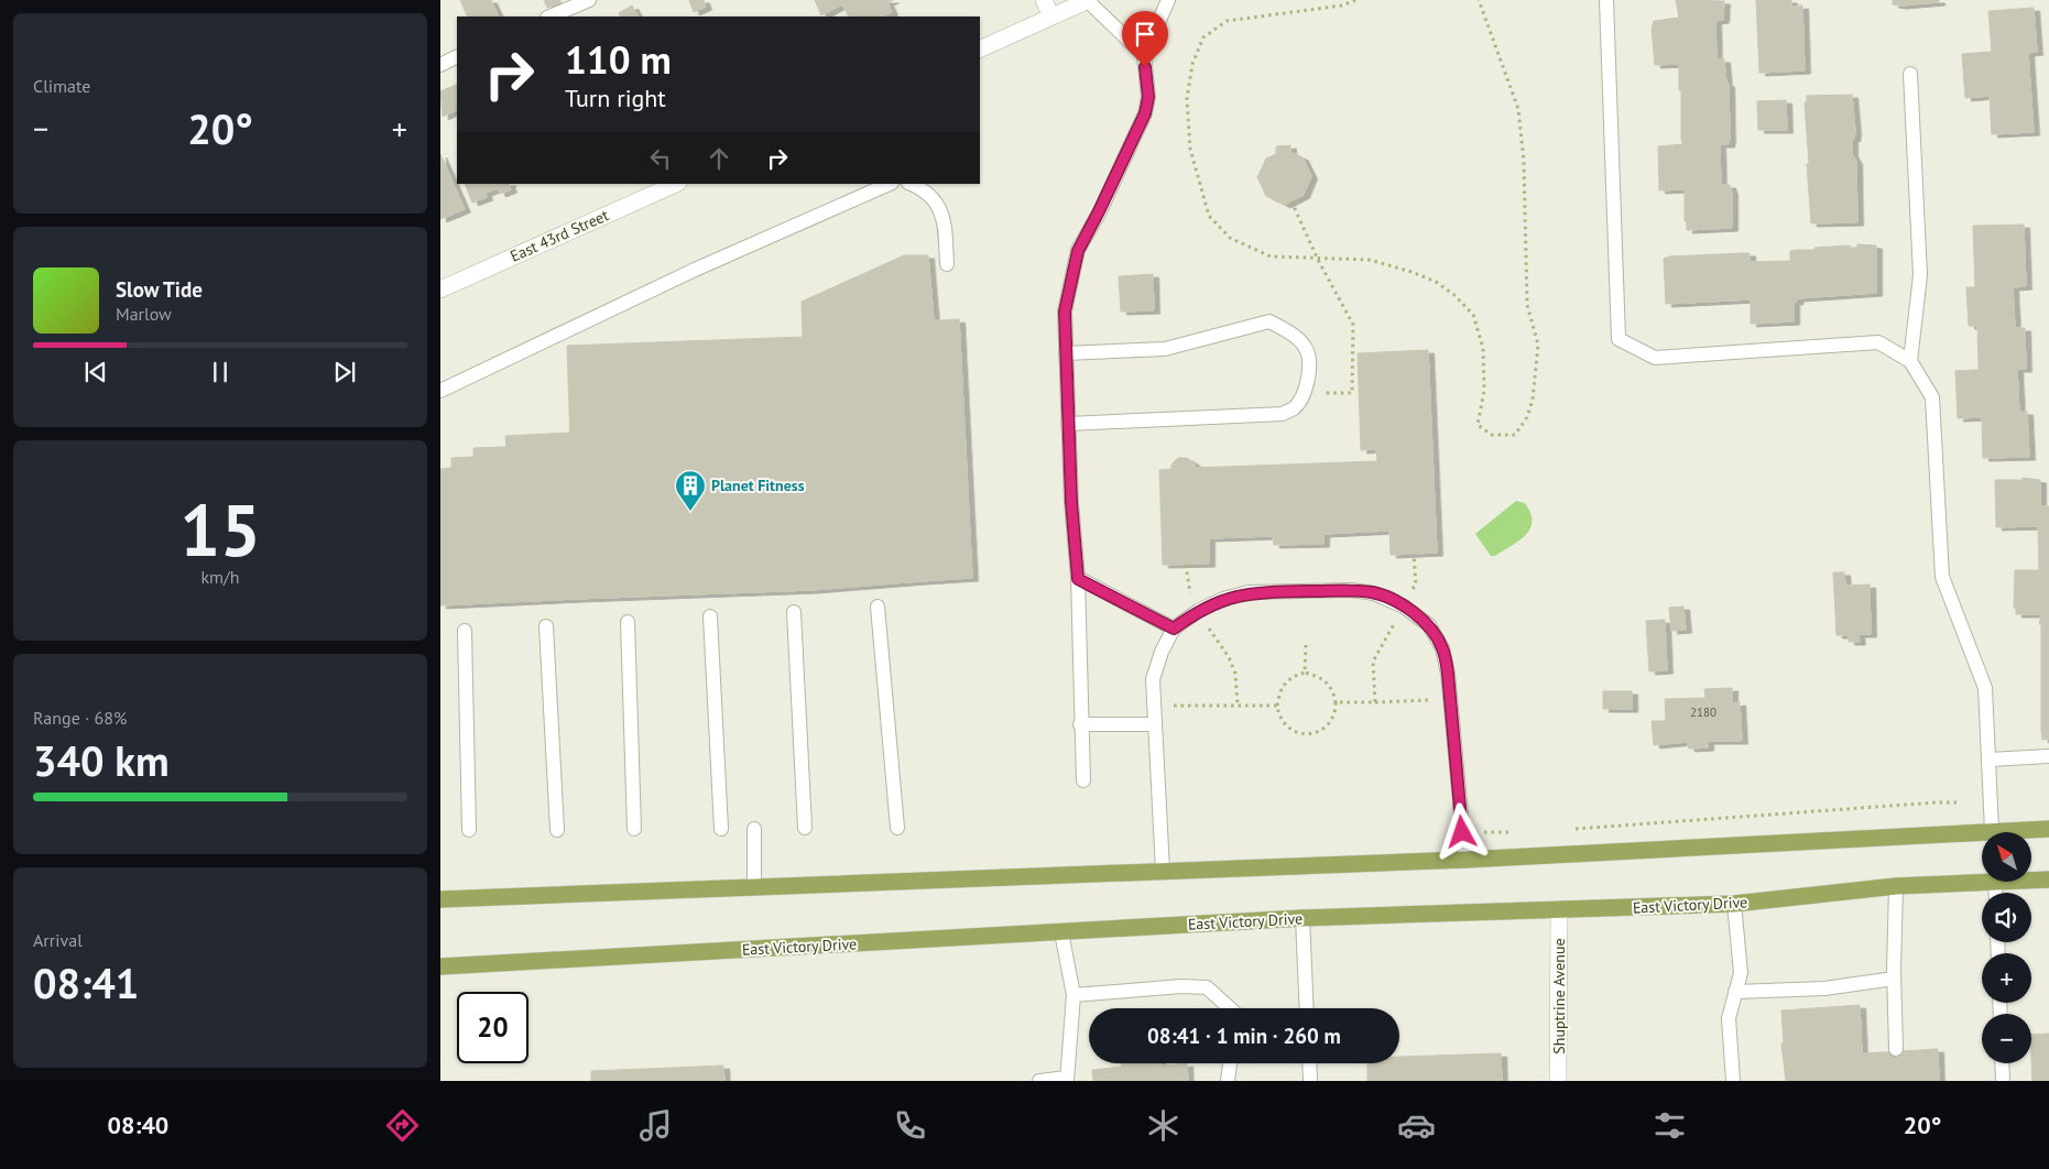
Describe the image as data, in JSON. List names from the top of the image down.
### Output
{
  "streets": {
    "main road": ["East Victory Drive"],
    "street": ["East 43rd Street", "Shuptrine Avenue"]
  },
  "crossings": [
    ["East Victory Drive", "Shuptrine Avenue"]
  ],
  "places": {
    "building": ["Planet Fitness"]
  },
  "house_numbers": ["2180"],
  "north": "top left",
  "page": {
    "tile": [
      "Climate",
      ["15", "km/h"],
      ["Range · 68%", "340 km"],
      ["Arrival", "08:41"]
    ],
    "turn": ["110 m", "Turn right"],
    "heat": ["−", "20°", "+"],
    "song": ["Slow Tide", "Marlow"],
    "map_buttons": ["+", "−"],
    "limit": "20",
    "trip": "08:41 · 1 min · 260 m",
    "tabs": ["08:40", "20°"]
  }
}
